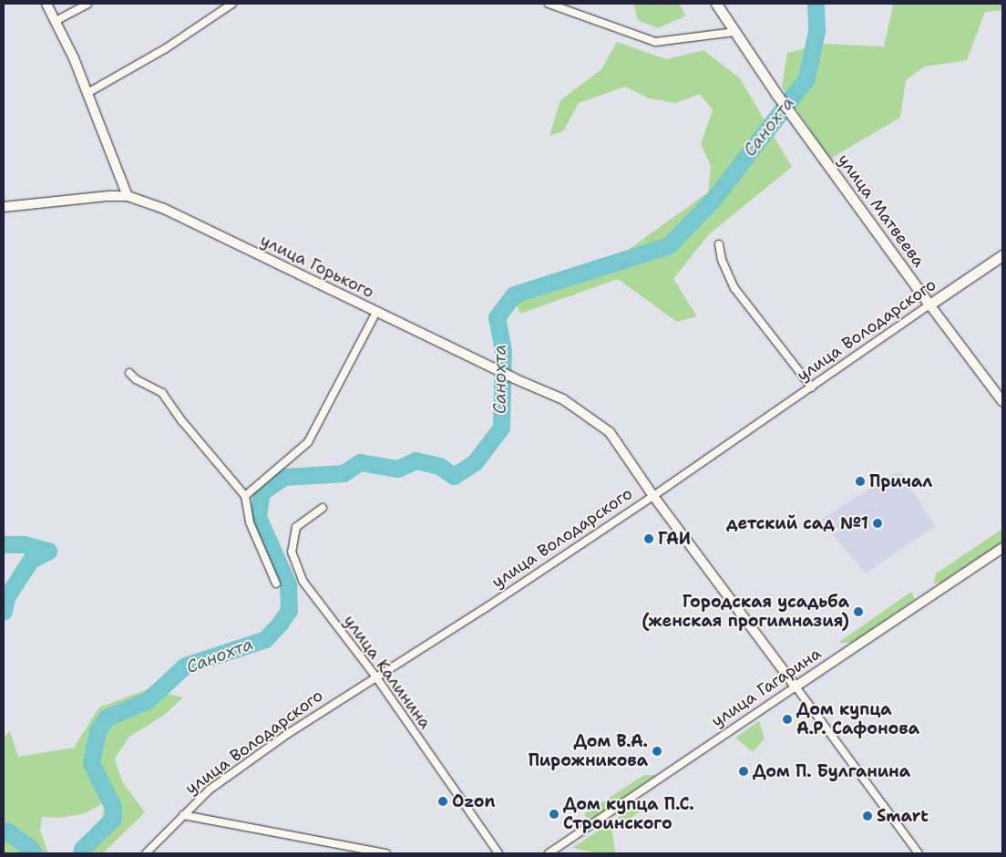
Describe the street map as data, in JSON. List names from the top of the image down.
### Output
{
  "streets": {
    "main road": ["улица Матвеева", "улица Володарского"],
    "street": ["улица Горького", "улица Калинина", "улица Гагарина"]
  },
  "crossings": [
    ["улица Матвеева", "улица Володарского"],
    ["улица Горького", "улица Володарского"],
    ["улица Горького", "улица Гагарина"],
    ["улица Володарского", "улица Калинина"]
  ],
  "water": ["Санохта"],
  "places": [
    "Причал",
    "детский сад №1",
    "ГАИ",
    "Городская усадьба (женская прогимназия)",
    "Дом купца А.Р. Сафонова",
    "Дом В.А. Пирожникова",
    "Дом П. Булганина",
    "Ozon",
    "Дом купца П.С. Строинского",
    "Smart"
  ]
}
